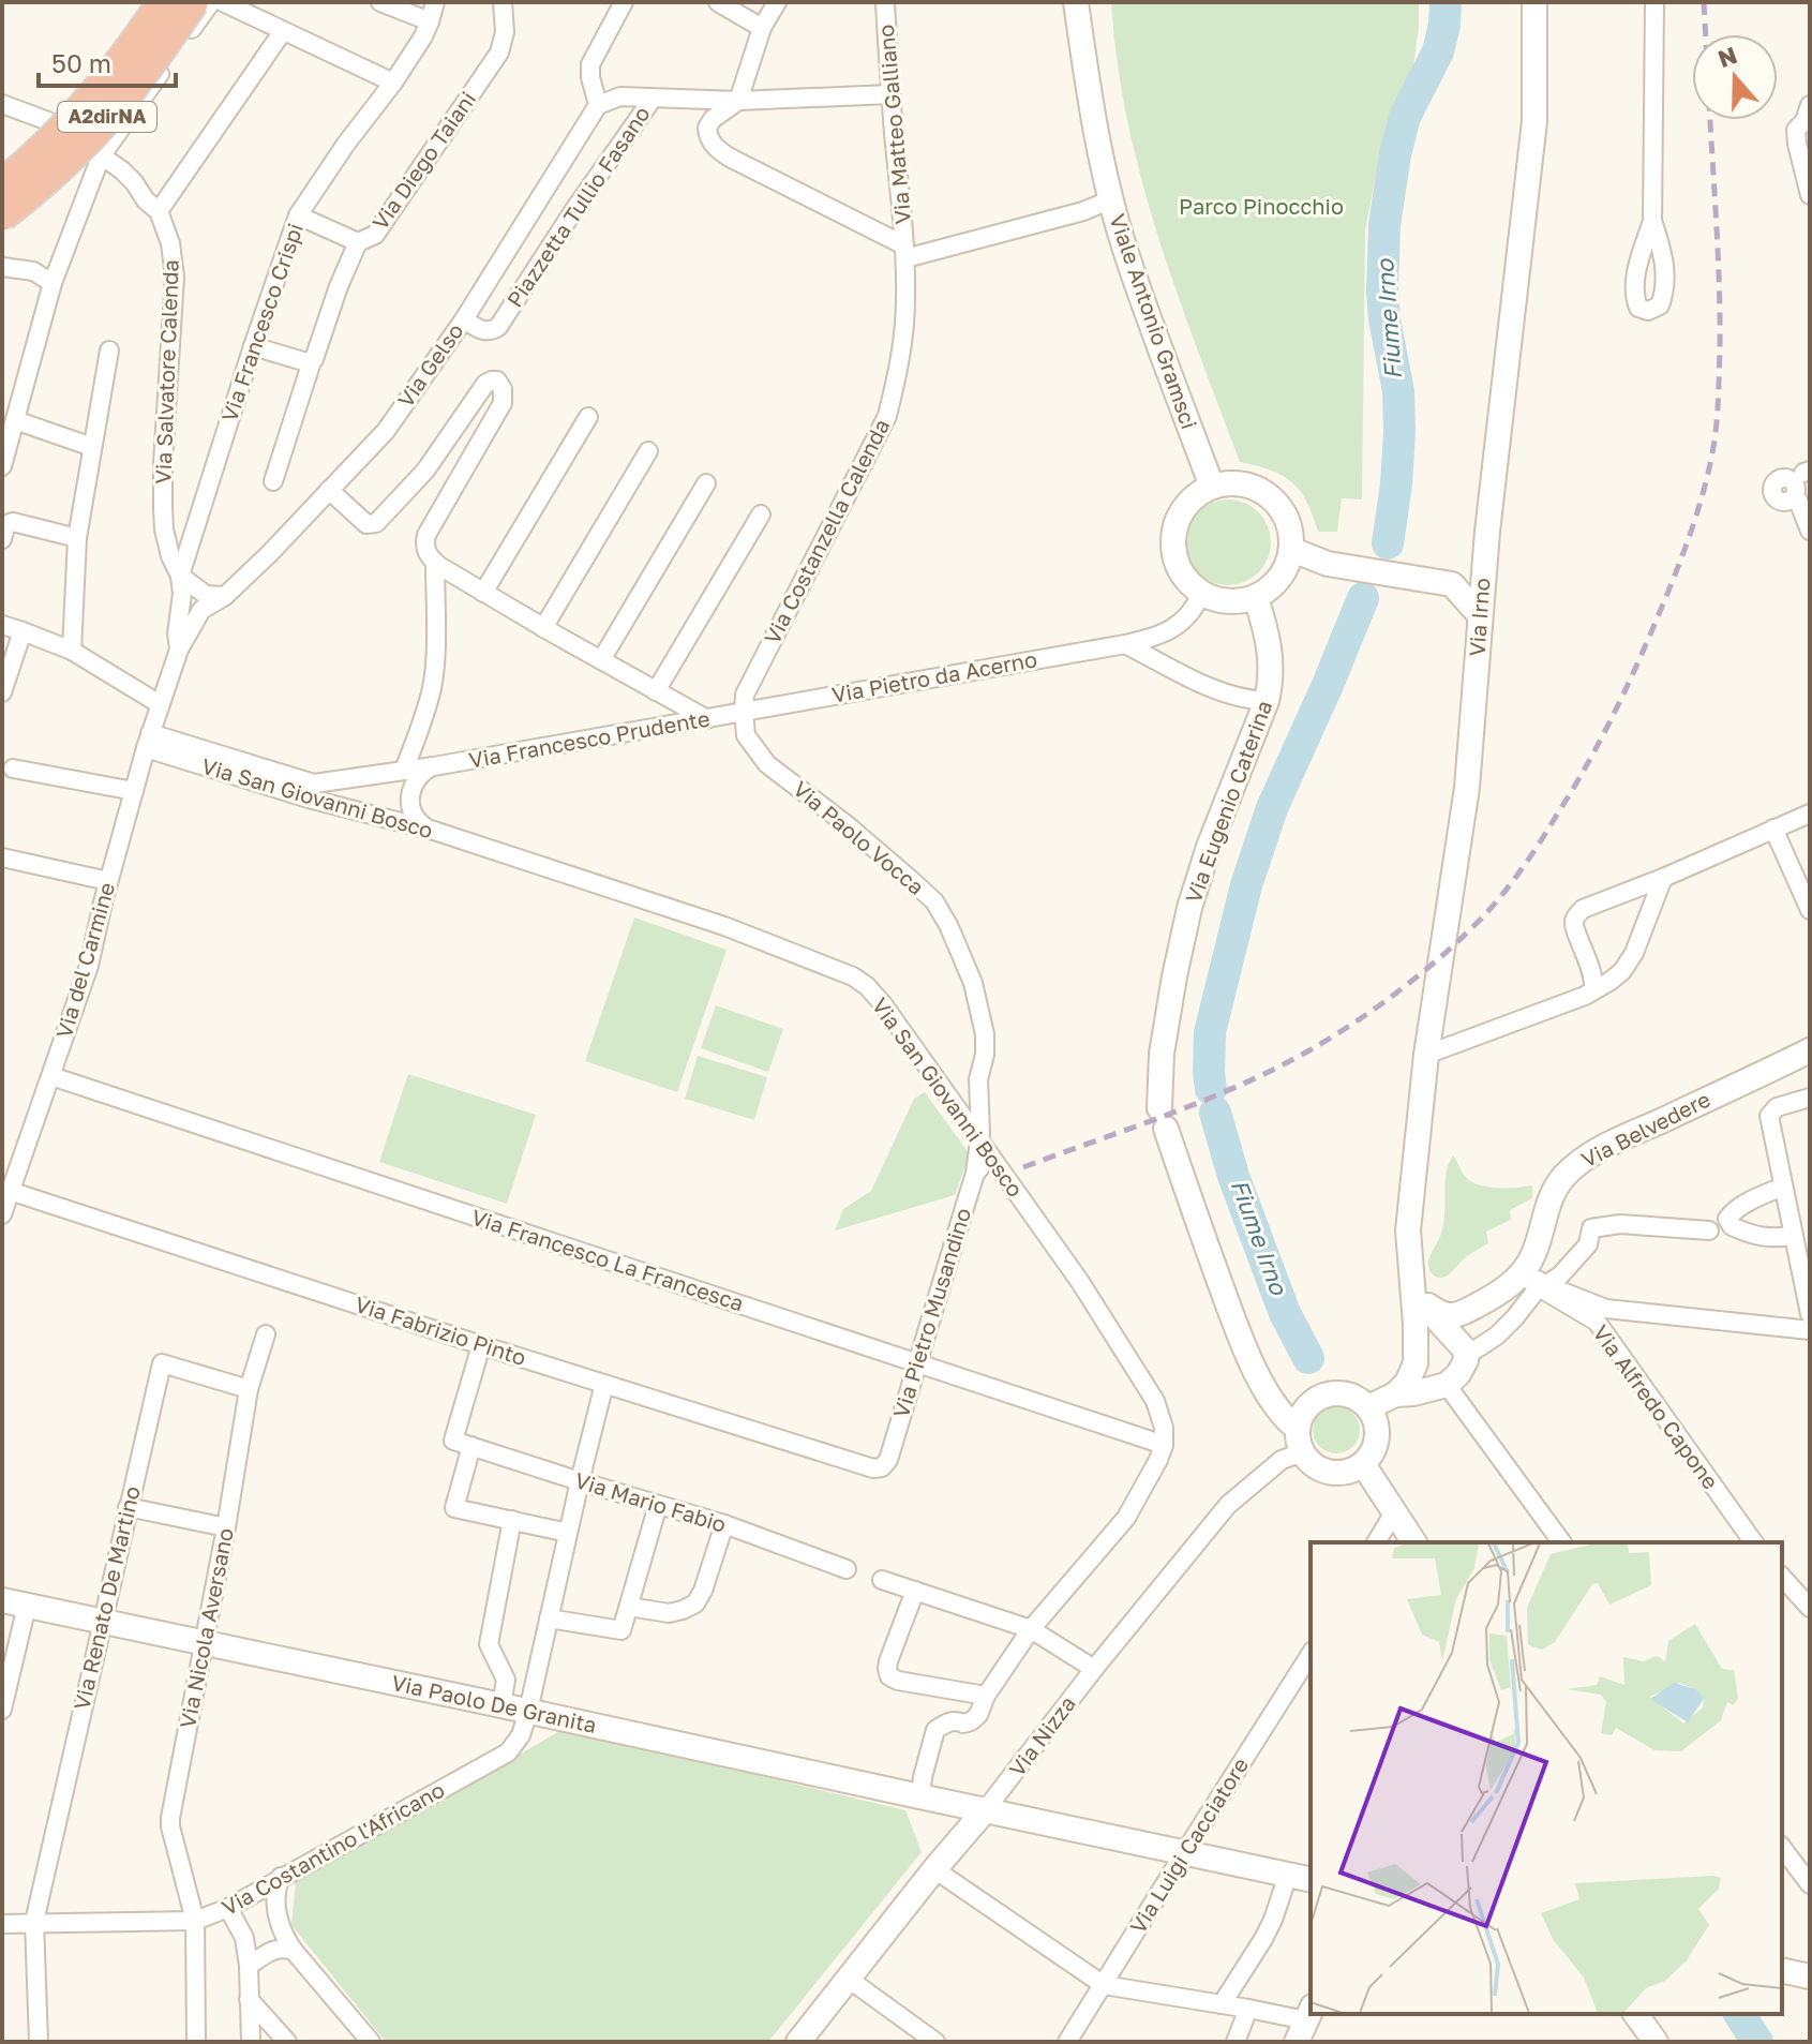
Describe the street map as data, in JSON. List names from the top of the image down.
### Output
{
  "streets": {
    "highway": ["A2dirNA"],
    "main road": [
      "Viale Antonio Gramsci",
      "Via Irno",
      "Via Eugenio Caterina",
      "Via Belvedere",
      "Via Paolo De Granita",
      "Via Nizza"
    ],
    "street": [
      "Via Matteo Galliano",
      "Via Diego Taiani",
      "Piazzetta Tullio Fasano",
      "Via Francesco Crispi",
      "Via Gelso",
      "Via Salvatore Calenda",
      "Via Costanzella Calenda",
      "Via Pietro da Acerno",
      "Via Francesco Prudente",
      "Via San Giovanni Bosco",
      "Via Paolo Vocca",
      "Via del Carmine",
      "Via Francesco La Francesca",
      "Via Pietro Musandino",
      "Via Fabrizio Pinto",
      "Via Alfredo Capone",
      "Via Mario Fabio",
      "Via Renato De Martino",
      "Via Nicola Aversano",
      "Via Luigi Cacciatore",
      "Via Costantino l'Africano"
    ]
  },
  "crossings": [
    ["Via Matteo Galliano", "Via Costanzella Calenda"],
    ["Piazzetta Tullio Fasano", "Via Gelso"],
    ["Viale Antonio Gramsci", "Via Pietro da Acerno"],
    ["Viale Antonio Gramsci", "Via Eugenio Caterina"],
    ["Via Francesco Crispi", "Via Salvatore Calenda"],
    ["Via Gelso", "Via del Carmine"],
    ["Via Costanzella Calenda", "Via Pietro da Acerno"],
    ["Via Costanzella Calenda", "Via Francesco Prudente"],
    ["Via Costanzella Calenda", "Via Paolo Vocca"],
    ["Via Irno", "Via Belvedere"],
    ["Via Pietro da Acerno", "Via Francesco Prudente"],
    ["Via Pietro da Acerno", "Via Eugenio Caterina"],
    ["Via Pietro da Acerno", "Via Paolo Vocca"],
    ["Via Francesco Prudente", "Via San Giovanni Bosco"],
    ["Via Francesco Prudente", "Via Paolo Vocca"],
    ["Via Francesco Prudente", "Via del Carmine"],
    ["Via San Giovanni Bosco", "Via Paolo Vocca"],
    ["Via San Giovanni Bosco", "Via del Carmine"],
    ["Via San Giovanni Bosco", "Via Francesco La Francesca"],
    ["Via Eugenio Caterina", "Via Nizza"],
    ["Via Paolo Vocca", "Via Pietro Musandino"],
    ["Via del Carmine", "Via Francesco La Francesca"],
    ["Via del Carmine", "Via Fabrizio Pinto"],
    ["Via Belvedere", "Via Alfredo Capone"],
    ["Via Francesco La Francesca", "Via Pietro Musandino"],
    ["Via Pietro Musandino", "Via Fabrizio Pinto"],
    ["Via Fabrizio Pinto", "Via Mario Fabio"],
    ["Via Fabrizio Pinto", "Via Costantino l'Africano"],
    ["Via Mario Fabio", "Via Costantino l'Africano"],
    ["Via Renato De Martino", "Via Nicola Aversano"],
    ["Via Renato De Martino", "Via Paolo De Granita"],
    ["Via Renato De Martino", "Via Costantino l'Africano"],
    ["Via Nicola Aversano", "Via Paolo De Granita"],
    ["Via Nicola Aversano", "Via Costantino l'Africano"],
    ["Via Paolo De Granita", "Via Nizza"],
    ["Via Paolo De Granita", "Via Luigi Cacciatore"],
    ["Via Paolo De Granita", "Via Costantino l'Africano"]
  ],
  "water": ["Fiume Irno"],
  "parks": ["Parco Pinocchio"],
  "scale_bar": "50 m",
  "north": "top"
}
